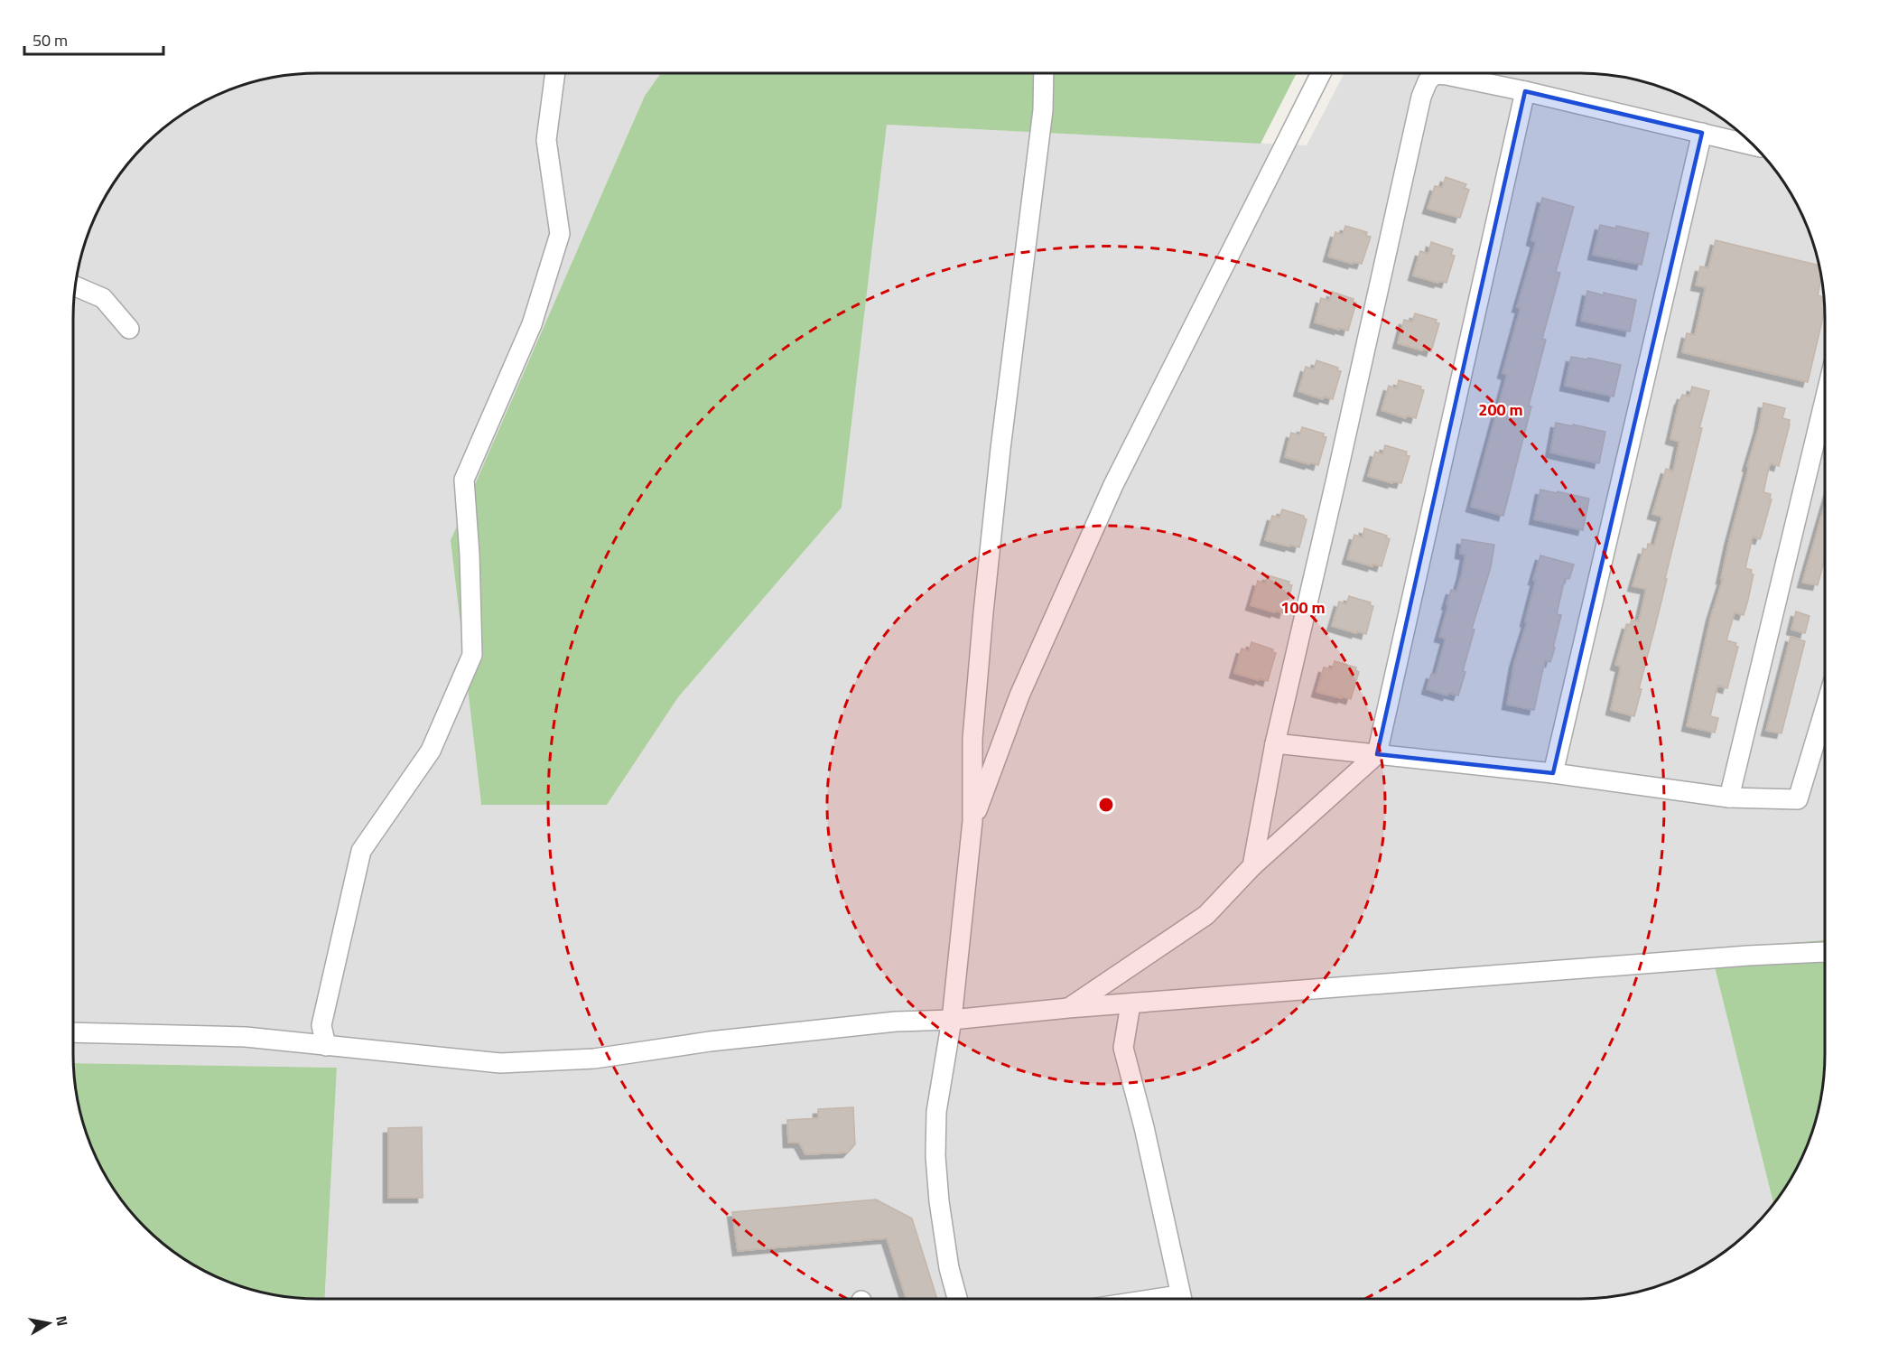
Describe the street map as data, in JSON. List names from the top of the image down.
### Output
{
  "scale_bar": "50 m",
  "north": "right",
  "rings": ["200 m", "100 m"]
}
